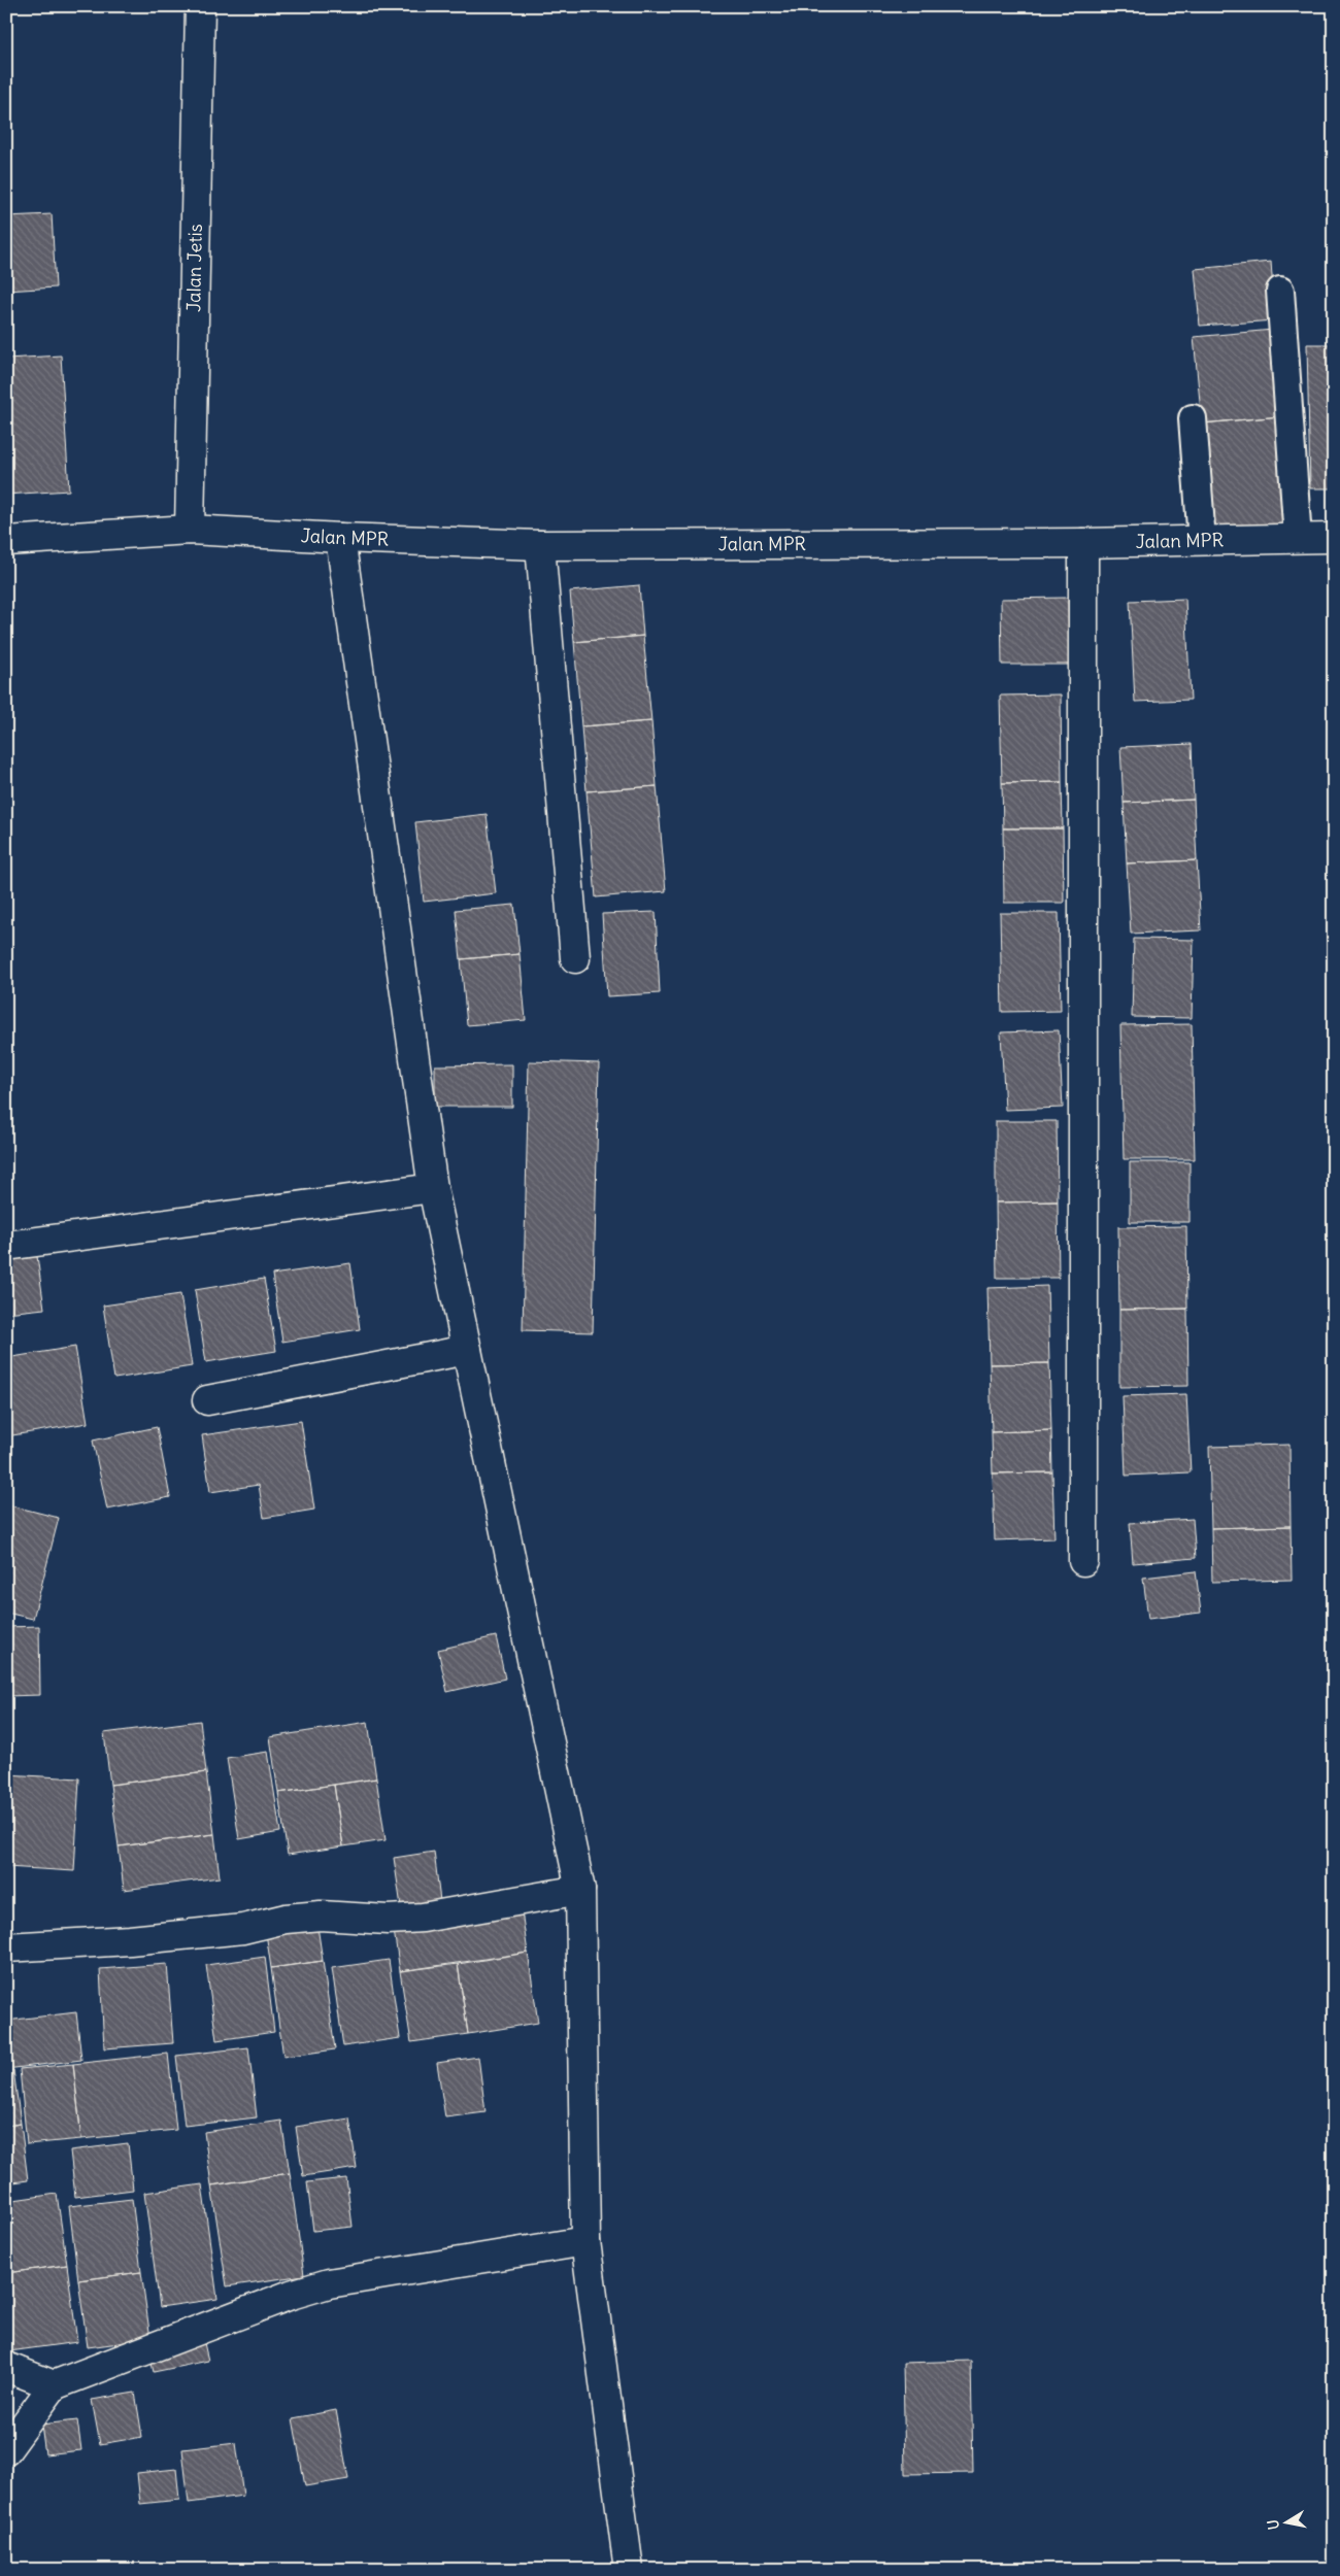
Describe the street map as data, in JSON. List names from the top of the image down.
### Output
{
  "streets": {
    "street": ["Jalan Jetis", "Jalan MPR"]
  },
  "crossings": [
    ["Jalan Jetis", "Jalan MPR"]
  ],
  "north": "left"
}
